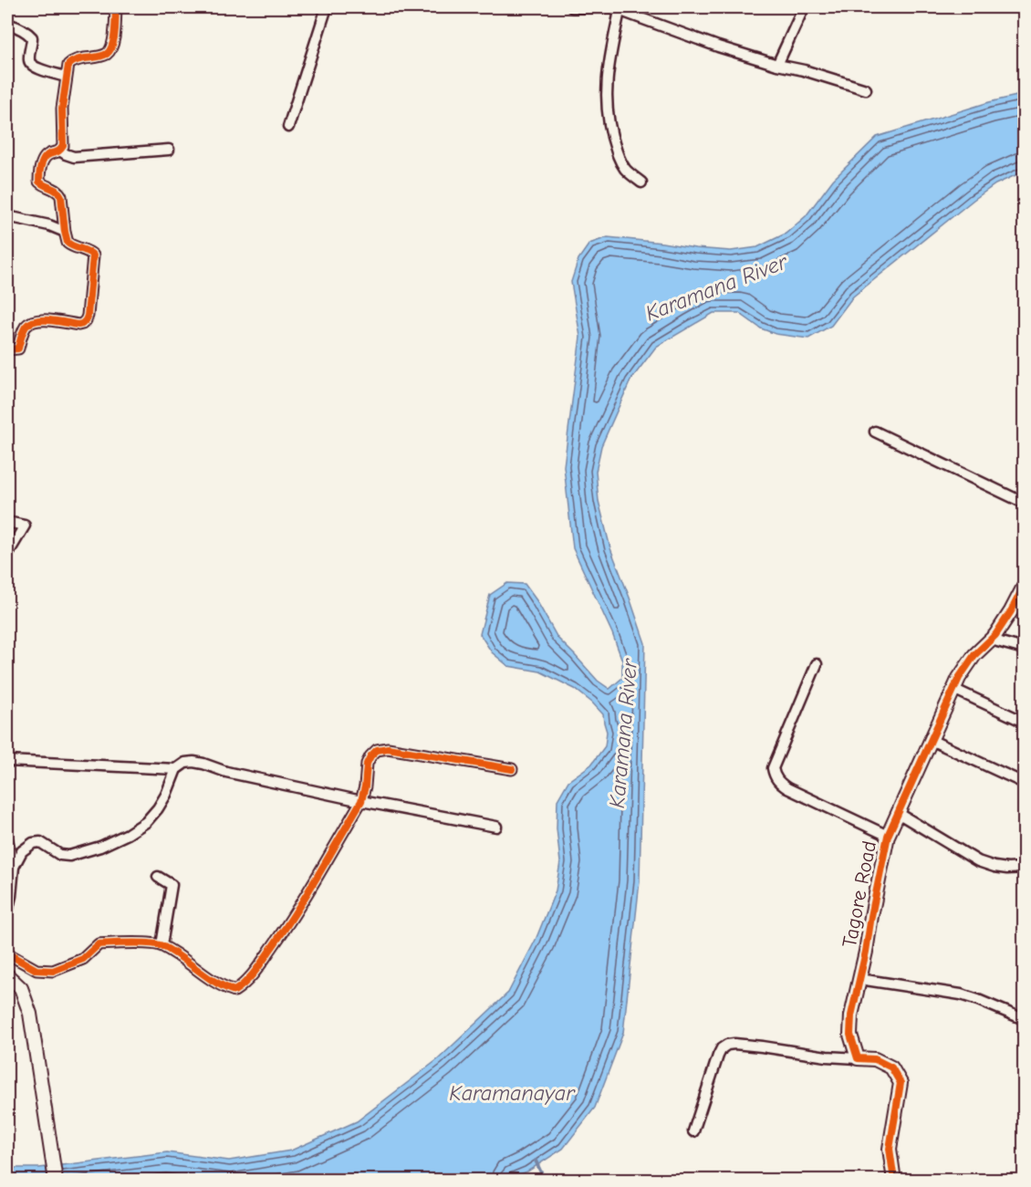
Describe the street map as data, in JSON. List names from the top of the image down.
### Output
{
  "streets": {
    "street": ["Tagore Road"]
  },
  "water": ["Karamana River", "Karamanayar"]
}
